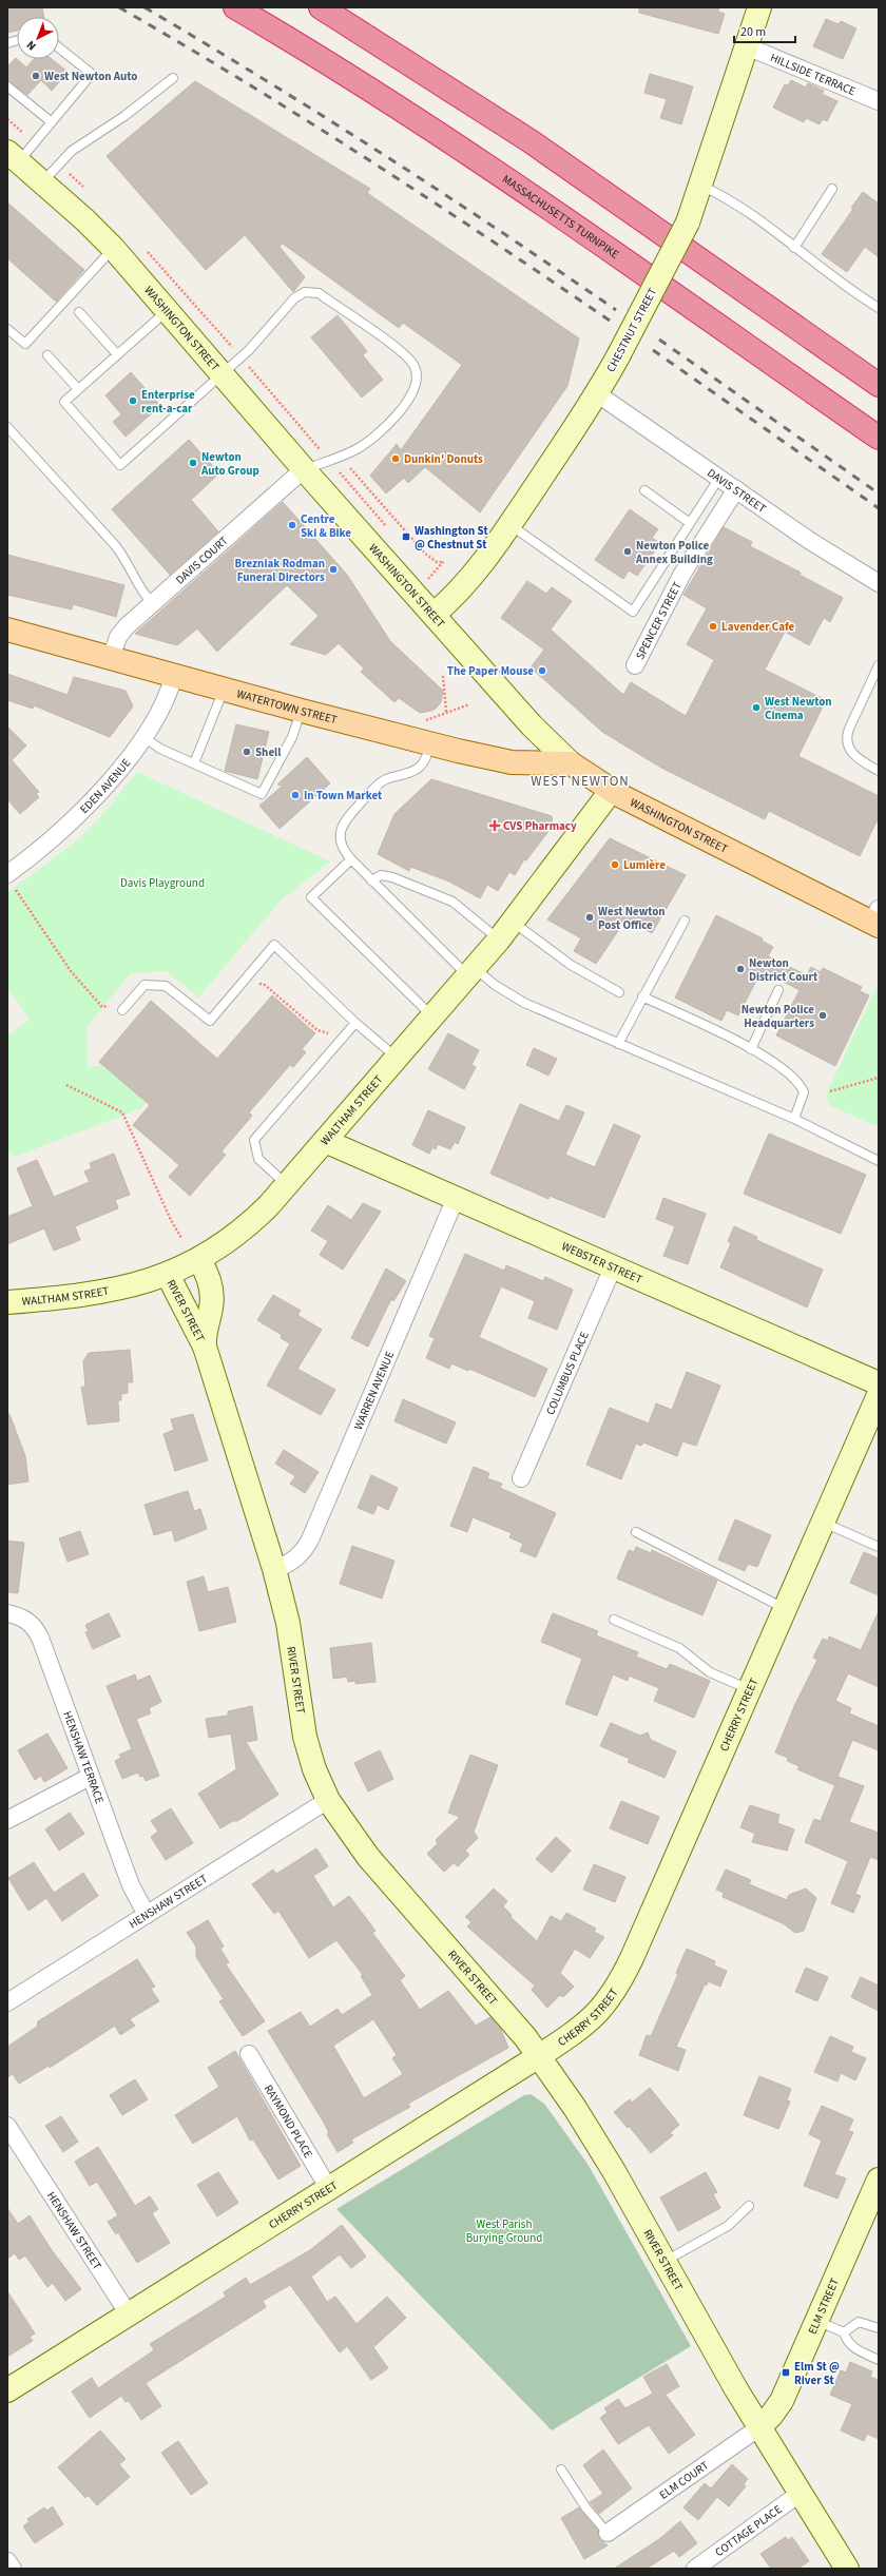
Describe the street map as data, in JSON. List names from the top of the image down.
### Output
{
  "streets": {
    "highway": ["MASSACHUSETTS TURNPIKE"],
    "main road": ["WASHINGTON STREET", "WATERTOWN STREET"],
    "street": [
      "HILLSIDE TERRACE",
      "CHESTNUT STREET",
      "DAVIS STREET",
      "DAVIS COURT",
      "SPENCER STREET",
      "EDEN AVENUE",
      "WALTHAM STREET",
      "WEBSTER STREET",
      "RIVER STREET",
      "COLUMBUS PLACE",
      "WARREN AVENUE",
      "CHERRY STREET",
      "HENSHAW TERRACE",
      "HENSHAW STREET",
      "RAYMOND PLACE",
      "ELM STREET",
      "ELM COURT",
      "COTTAGE PLACE"
    ]
  },
  "crossings": [
    ["HILLSIDE TERRACE", "CHESTNUT STREET"],
    ["WASHINGTON STREET", "CHESTNUT STREET"],
    ["WASHINGTON STREET", "DAVIS COURT"],
    ["WASHINGTON STREET", "WATERTOWN STREET"],
    ["WASHINGTON STREET", "WALTHAM STREET"],
    ["CHESTNUT STREET", "DAVIS STREET"],
    ["DAVIS STREET", "SPENCER STREET"],
    ["DAVIS COURT", "WATERTOWN STREET"],
    ["WATERTOWN STREET", "EDEN AVENUE"],
    ["WALTHAM STREET", "WEBSTER STREET"],
    ["WALTHAM STREET", "RIVER STREET"],
    ["WEBSTER STREET", "COLUMBUS PLACE"],
    ["WEBSTER STREET", "WARREN AVENUE"],
    ["RIVER STREET", "WARREN AVENUE"],
    ["RIVER STREET", "CHERRY STREET"],
    ["RIVER STREET", "HENSHAW STREET"],
    ["RIVER STREET", "ELM STREET"],
    ["RIVER STREET", "ELM COURT"],
    ["RIVER STREET", "COTTAGE PLACE"],
    ["CHERRY STREET", "HENSHAW STREET"],
    ["CHERRY STREET", "RAYMOND PLACE"],
    ["HENSHAW TERRACE", "HENSHAW STREET"],
    ["ELM STREET", "ELM COURT"]
  ],
  "districts": ["WEST NEWTON"],
  "parks": ["Davis Playground", "West Parish Burying Ground"],
  "places": {
    "other": [
      "West Newton Auto",
      "Enterprise rent-a-car",
      "Dunkin' Donuts",
      "Newton Auto Group",
      "Centre Ski & Bike",
      "Newton Police Annex Building",
      "Brezniak Rodman Funeral Directors",
      "Lavender Cafe",
      "The Paper Mouse",
      "West Newton Cinema",
      "Shell",
      "In Town Market",
      "Lumière",
      "West Newton Post Office",
      "Newton District Court",
      "Newton Police Headquarters"
    ],
    "transit": ["Washington St @ Chestnut St", "Elm St @ River St"],
    "health": ["CVS Pharmacy"]
  },
  "scale_bar": "20 m",
  "north": "bottom left"
}
